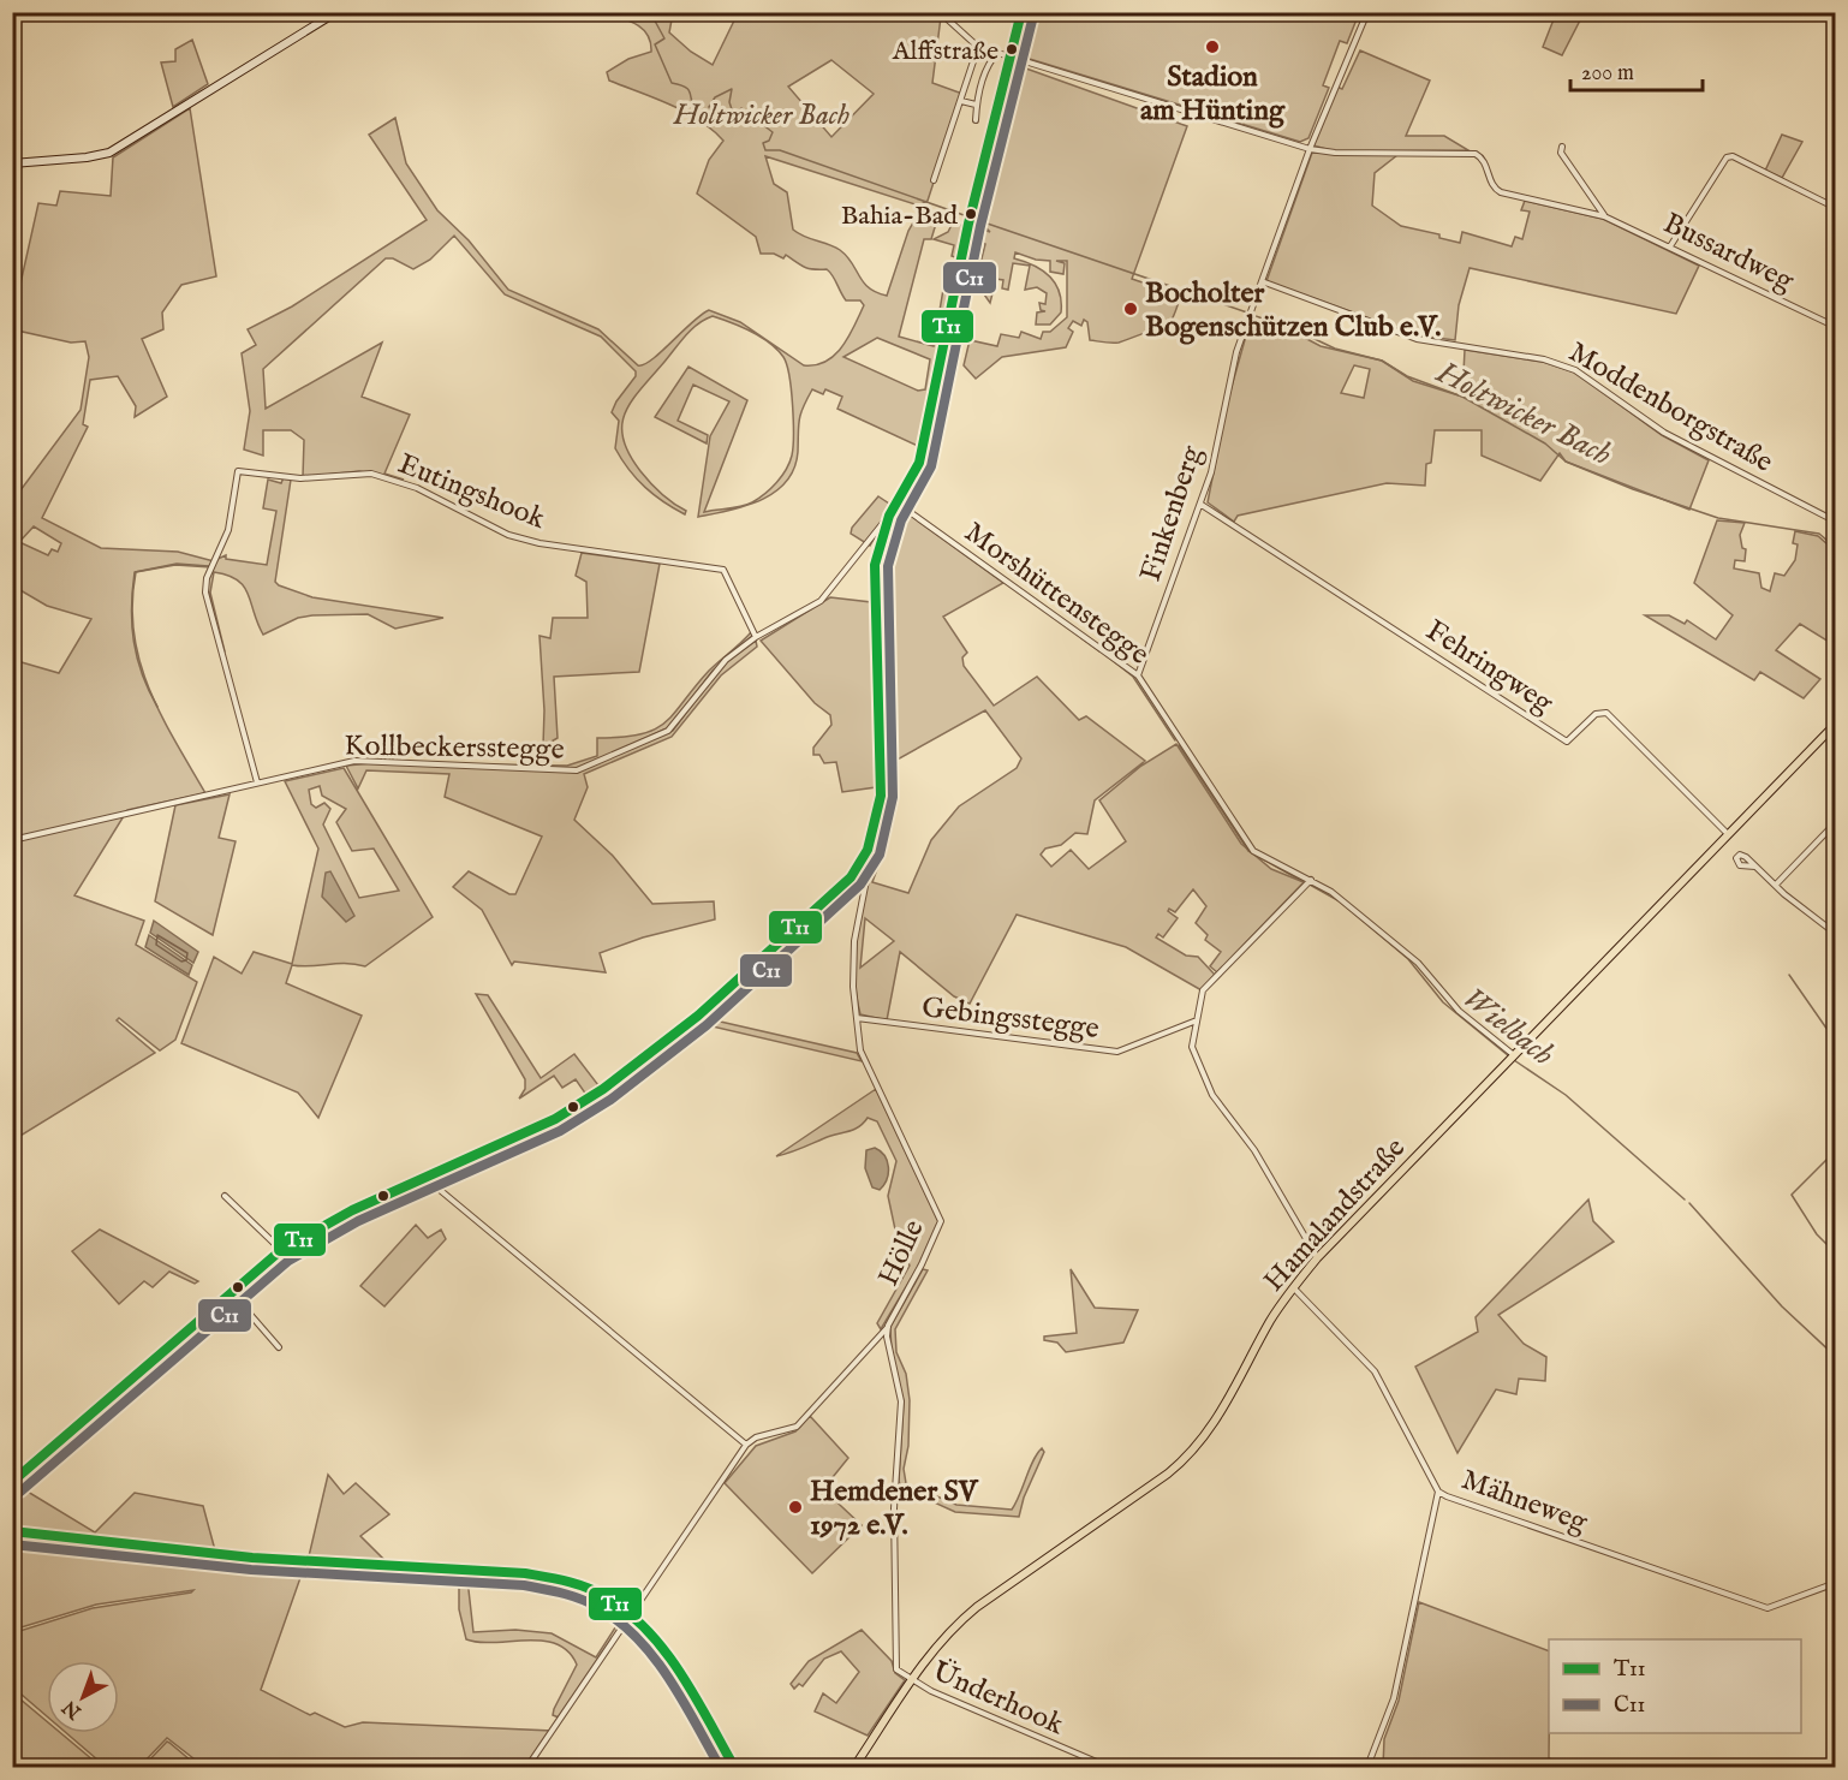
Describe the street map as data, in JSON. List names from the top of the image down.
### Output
{
  "streets": {
    "main road": ["Hamalandstraße"],
    "street": [
      "Bussardweg",
      "Moddenborgstraße",
      "Eutingshook",
      "Finkenberg",
      "Morshüttenstegge",
      "Fehringweg",
      "Kollbeckersstegge",
      "Gebingsstegge",
      "Hölle",
      "Mähneweg",
      "Ünderhook"
    ]
  },
  "crossings": [
    ["Moddenborgstraße", "Finkenberg"],
    ["Eutingshook", "Kollbeckersstegge"],
    ["Finkenberg", "Morshüttenstegge"],
    ["Finkenberg", "Fehringweg"],
    ["Morshüttenstegge", "Hamalandstraße"],
    ["Fehringweg", "Hamalandstraße"],
    ["Gebingsstegge", "Hölle"],
    ["Hamalandstraße", "Hölle"],
    ["Hamalandstraße", "Mähneweg"],
    ["Hamalandstraße", "Ünderhook"],
    ["Hölle", "Ünderhook"]
  ],
  "water": ["Holtwicker Bach", "Wielbach"],
  "parks": ["Holtwicker Bach"],
  "places": [
    "Stadion am Hünting",
    "Alffstraße",
    "Bahia-Bad",
    "Bocholter Bogenschützen Club e.V.",
    "Hemdener SV 1972 e.V."
  ],
  "lines": ["transit line T11", "transit line C11"],
  "legend": ["T11", "C11"],
  "scale_bar": "200 m",
  "north": "bottom left"
}
